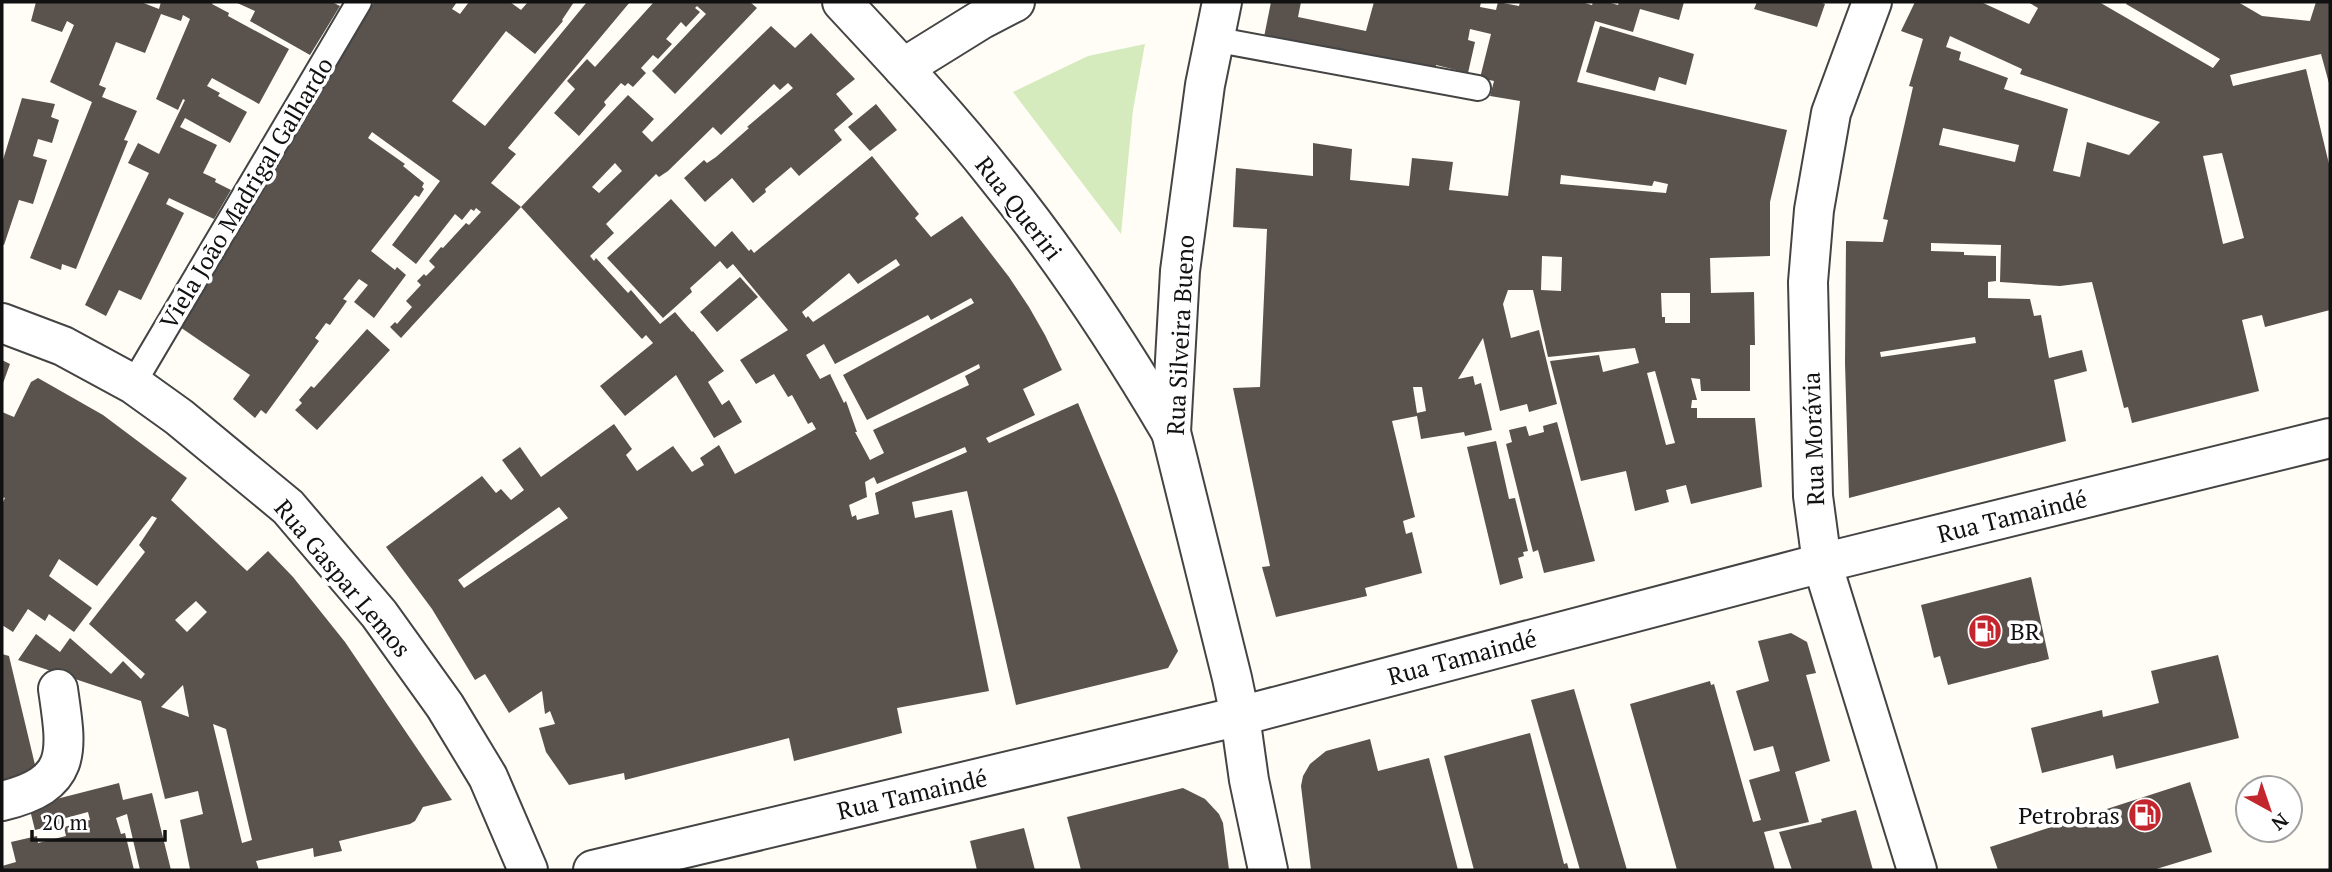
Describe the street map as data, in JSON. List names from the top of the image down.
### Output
{
  "streets": {
    "street": [
      "Rua Queriri",
      "Rua Silveira Bueno",
      "Rua Morávia",
      "Rua Tamaindé",
      "Rua Gaspar Lemos"
    ],
    "lane": ["Viela João Madrigal Galhardo"]
  },
  "crossings": [
    ["Viela João Madrigal Galhardo", "Rua Gaspar Lemos"],
    ["Rua Queriri", "Rua Silveira Bueno"],
    ["Rua Silveira Bueno", "Rua Tamaindé"],
    ["Rua Morávia", "Rua Tamaindé"]
  ],
  "places": {
    "fuel station": ["BR", "Petrobras"]
  },
  "scale_bar": "20 m",
  "north": "bottom right"
}
